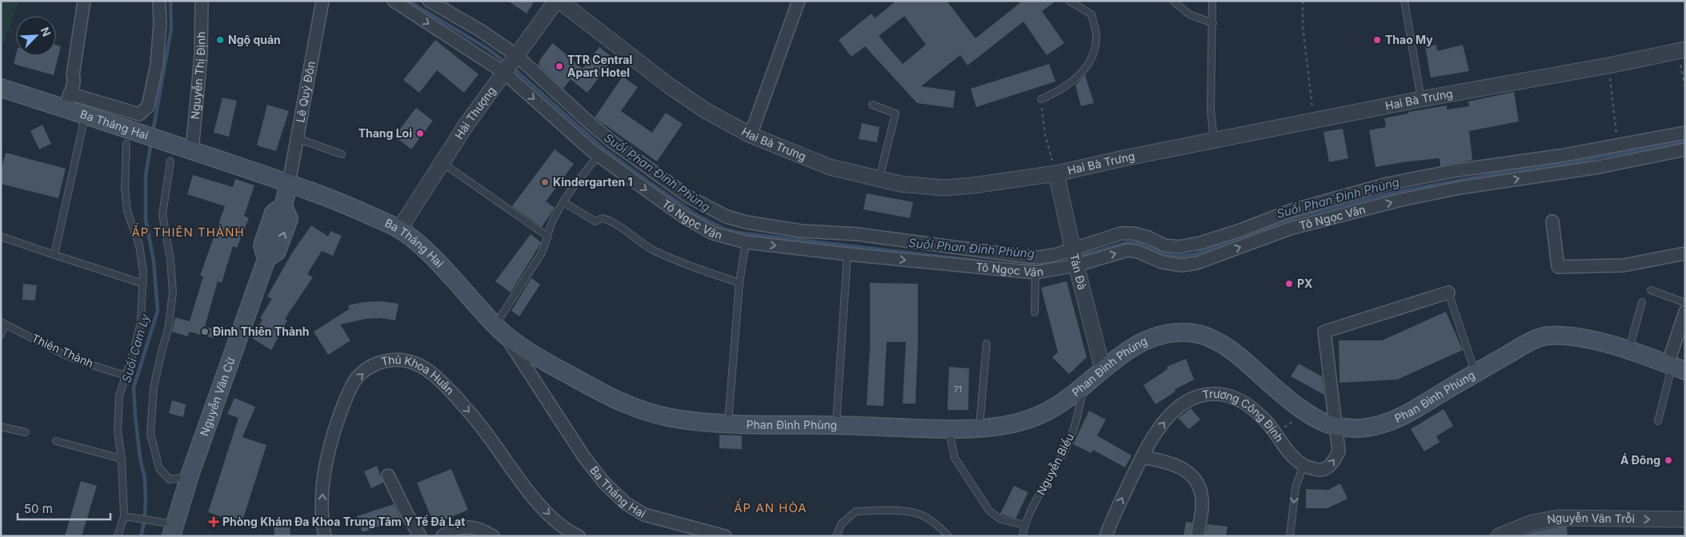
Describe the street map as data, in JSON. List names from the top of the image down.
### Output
{
  "streets": {
    "main road": ["Ba Tháng Hai", "Phan Đình Phùng", "Nguyễn Văn Cừ"],
    "street": [
      "Nguyễn Thị Định",
      "Lê Quý Đôn",
      "Hai Bà Trưng",
      "Hải Thượng",
      "Tô Ngọc Vân",
      "Tản Đà",
      "Thủ Khoa Huân",
      "Trương Công Định",
      "Nguyễn Văn Trỗi"
    ],
    "lane": ["Thiên Thành", "Nguyễn Biểu"]
  },
  "crossings": [
    ["Nguyễn Thị Định", "Ba Tháng Hai"],
    ["Lê Quý Đôn", "Ba Tháng Hai"],
    ["Lê Quý Đôn", "Nguyễn Văn Cừ"],
    ["Hai Bà Trưng", "Tản Đà"],
    ["Hải Thượng", "Ba Tháng Hai"],
    ["Hải Thượng", "Tô Ngọc Vân"],
    ["Ba Tháng Hai", "Phan Đình Phùng"],
    ["Ba Tháng Hai", "Nguyễn Văn Cừ"],
    ["Tô Ngọc Vân", "Tản Đà"],
    ["Tản Đà", "Phan Đình Phùng"],
    ["Phan Đình Phùng", "Trương Công Định"],
    ["Phan Đình Phùng", "Nguyễn Biểu"]
  ],
  "one_way": ["Nguyễn Văn Trỗi"],
  "districts": ["ẤP THIÊN THÀNH", "ẤP AN HÒA"],
  "water": ["Suối Phan Đình Phùng", "Suối Cam Ly"],
  "places": {
    "other": [
      "Ngộ quán",
      "Thao My",
      "TTR Central Apart Hotel",
      "Thang Loi",
      "Kindergarten 1",
      "PX",
      "Đình Thiên Thành",
      "Á Đông"
    ],
    "health": ["Phòng Khám Đa Khoa Trung Tâm Y Tế Đà Lạt"]
  },
  "house_numbers": ["71"],
  "scale_bar": "50 m",
  "north": "top right"
}
